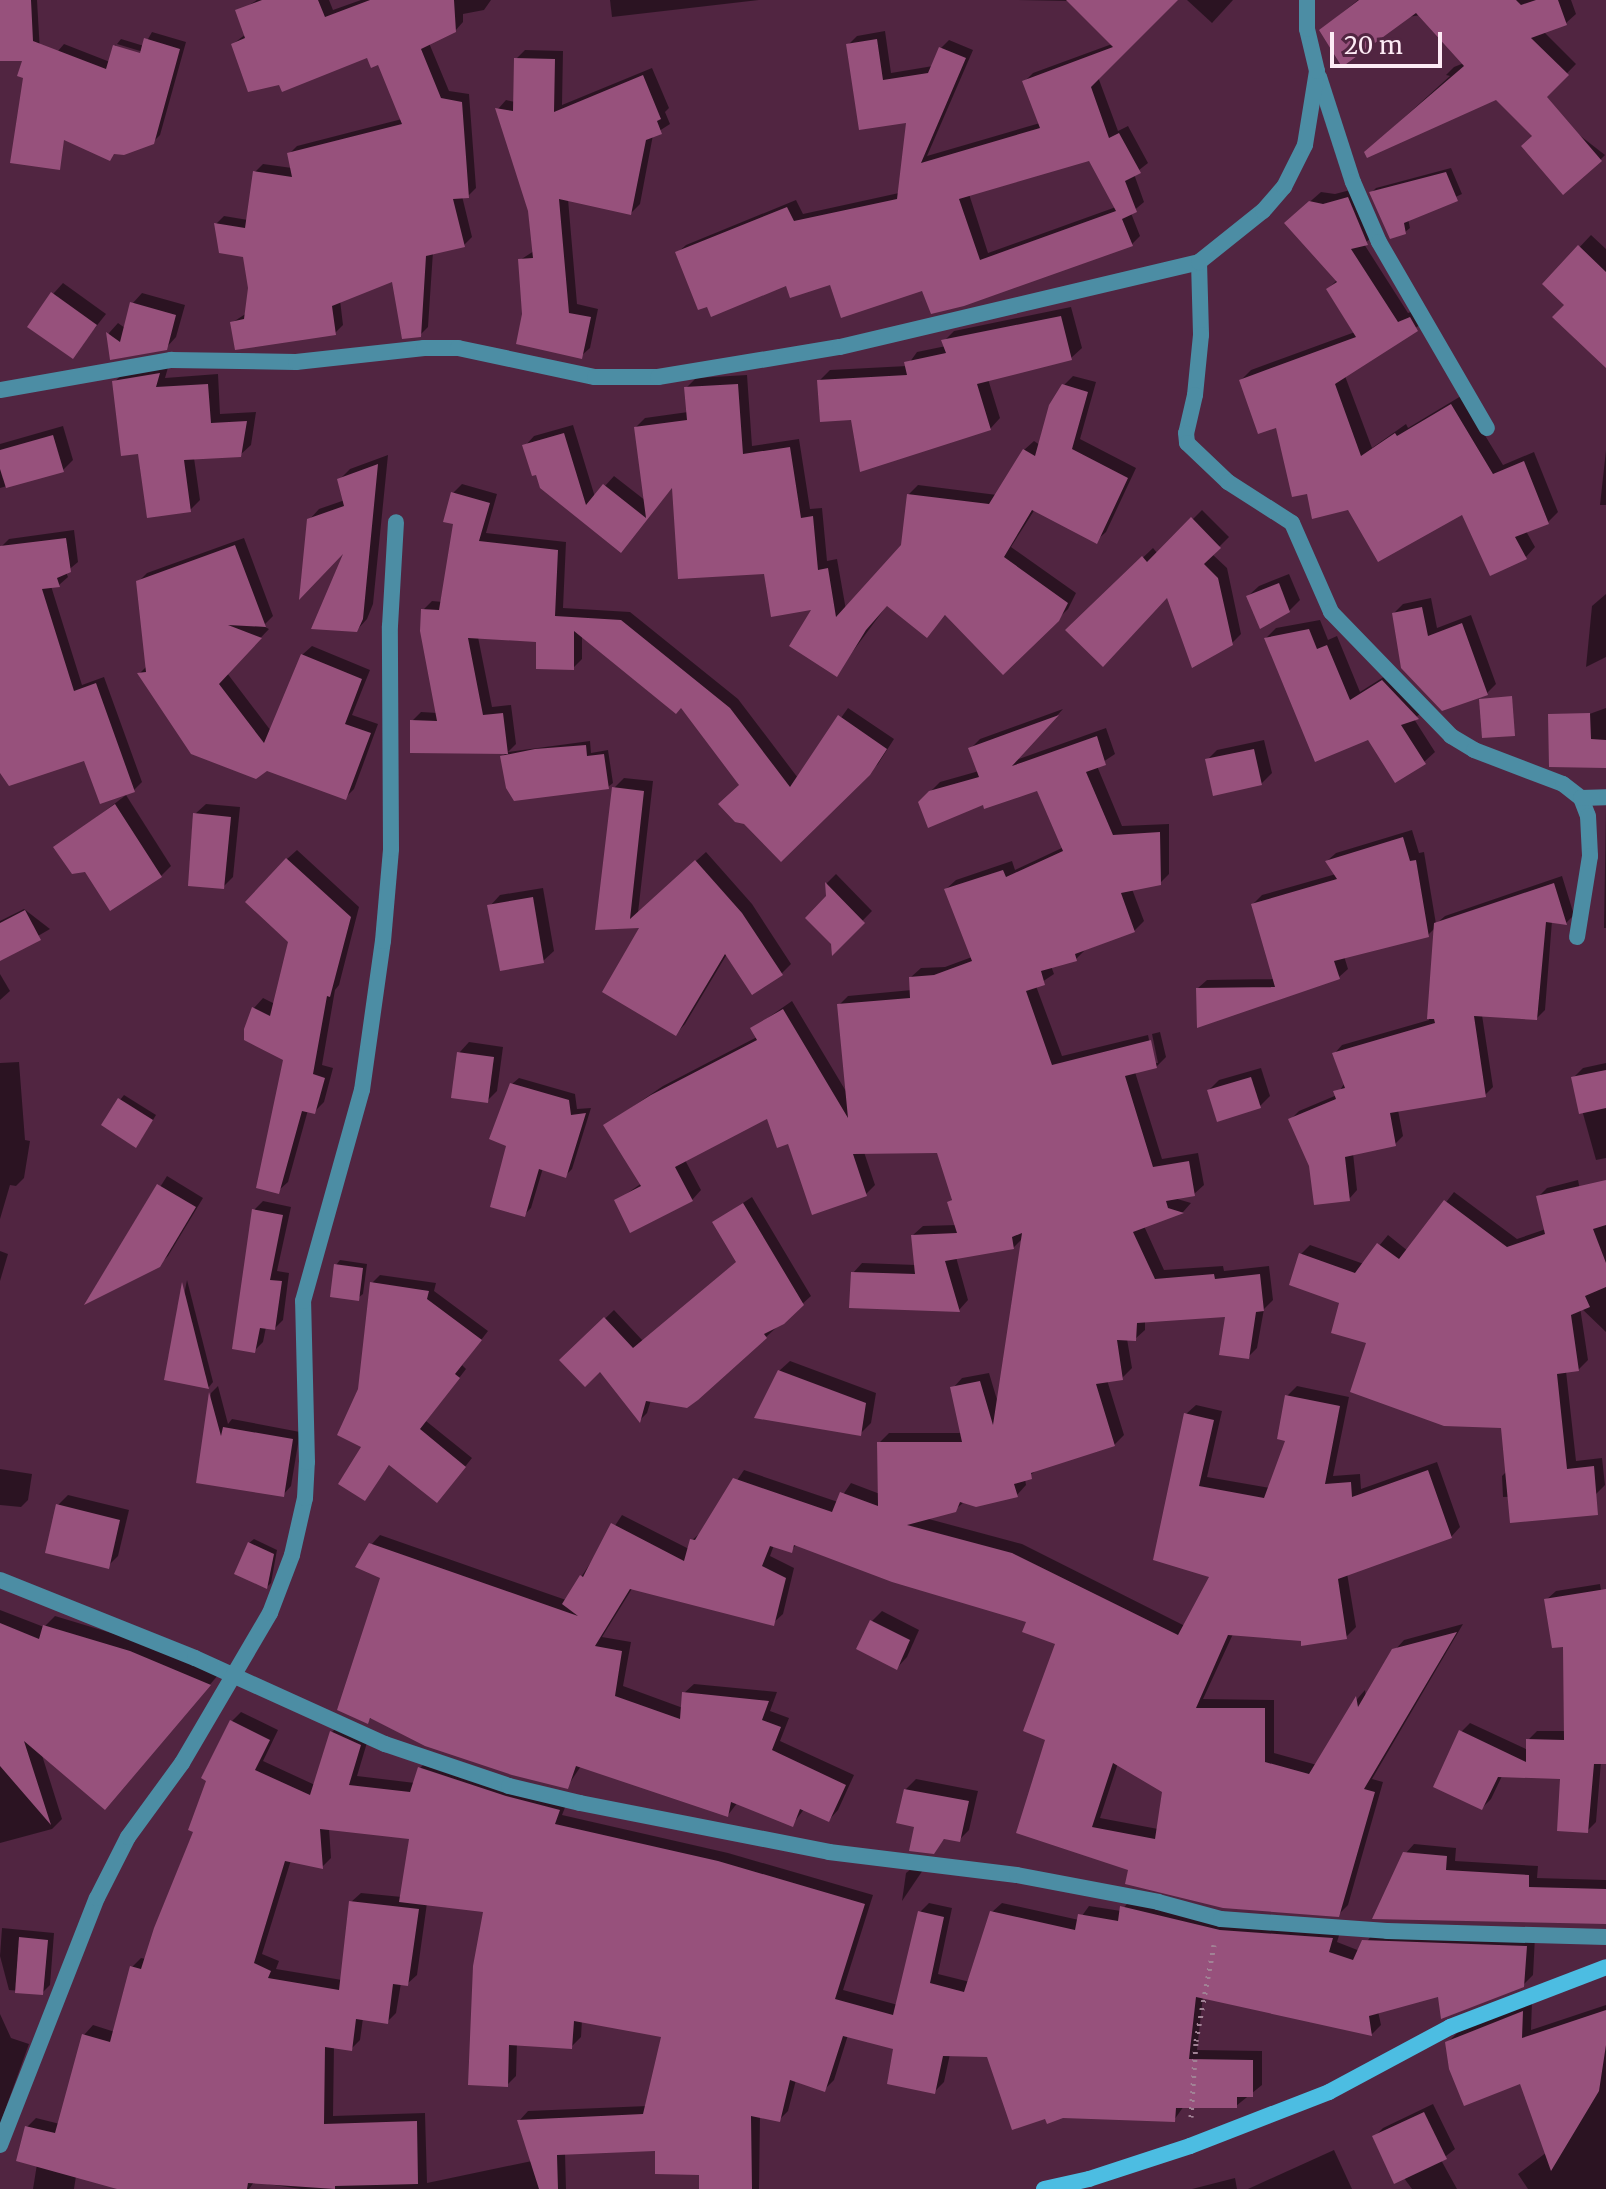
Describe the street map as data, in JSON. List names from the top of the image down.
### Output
{
  "scale_bar": "20 m"
}
